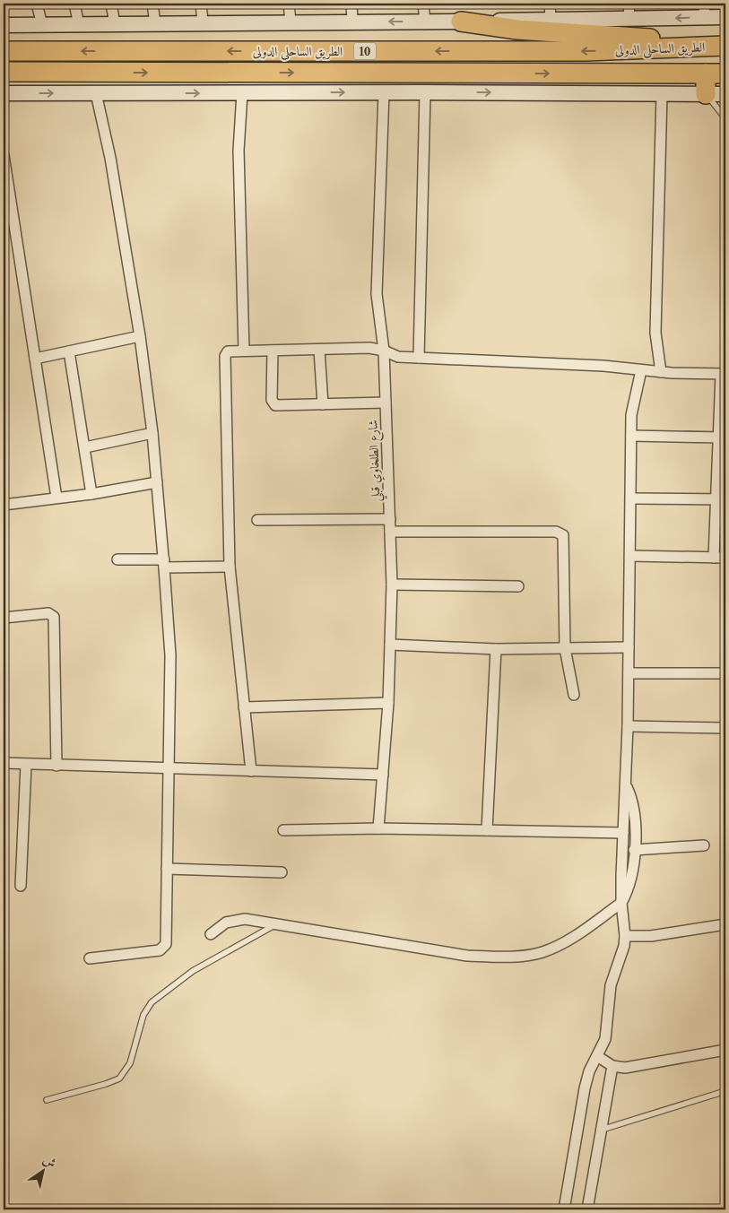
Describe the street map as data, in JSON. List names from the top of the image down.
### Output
{
  "streets": {
    "highway": ["الطريق الساحلى الدولى", "10"],
    "street": ["شارع الطلخاوي قبلي"]
  },
  "north": "top right"
}
